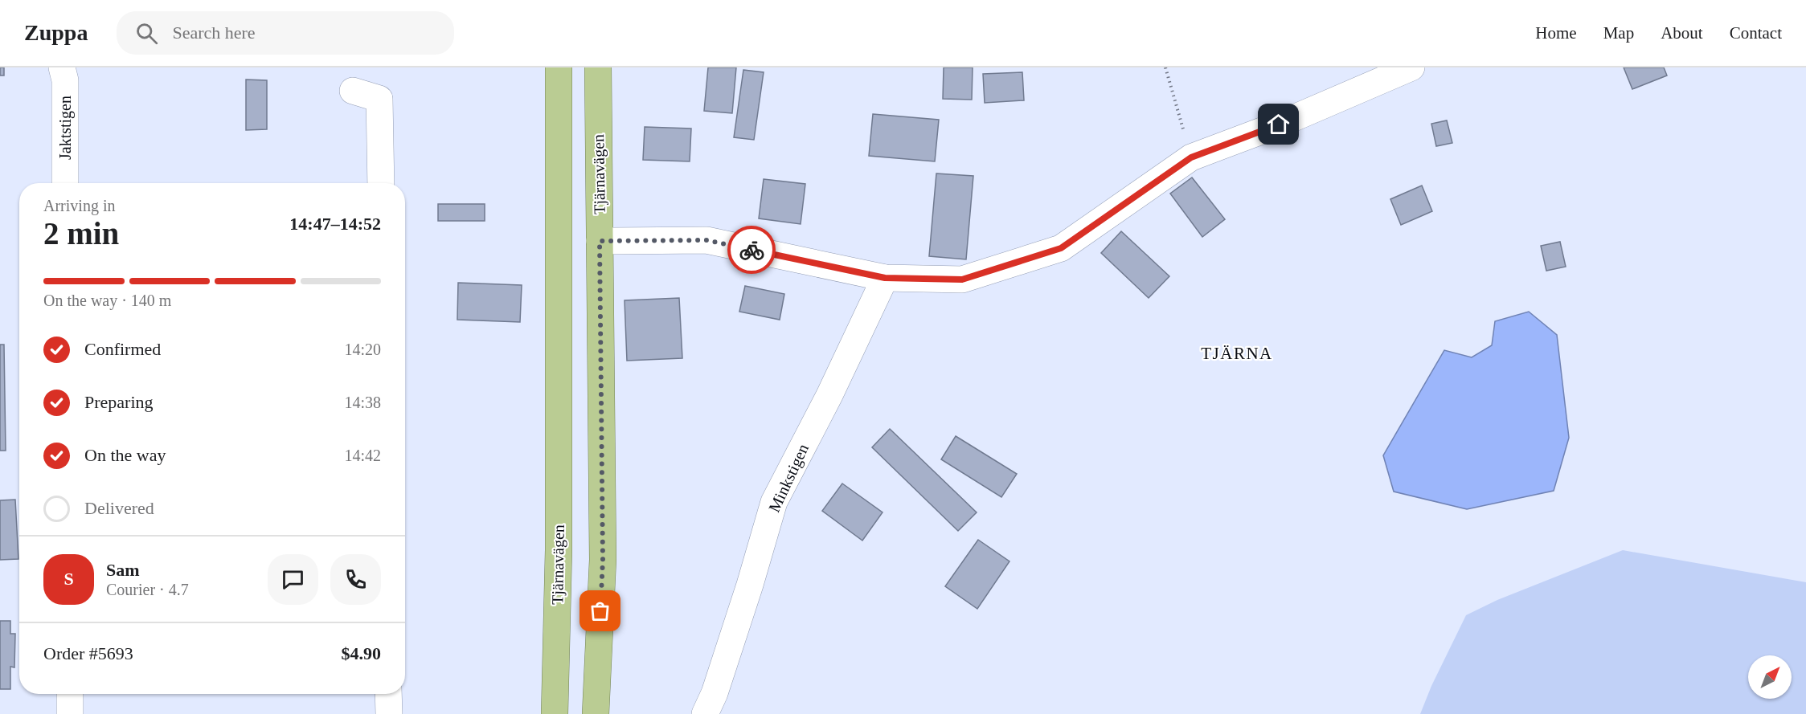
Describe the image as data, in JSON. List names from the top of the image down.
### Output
{
  "streets": {
    "highway": ["Tjärnavägen"],
    "street": ["Jaktstigen", "Minkstigen"]
  },
  "districts": ["TJÄRNA"],
  "north": "top right",
  "page": {
    "header": "Zuppa",
    "search": "Search here",
    "nav": [
      "Home",
      "Map",
      "About",
      "Contact"
    ],
    "heading": ["2 min", "Arriving in", "14:47–14:52"],
    "panel": [
      "Sam",
      "Courier · 4.7",
      "Order #5693",
      "$4.90"
    ],
    "bar": "On the way · 140 m",
    "list": [
      ["Confirmed", "14:20"],
      ["Preparing", "14:38"],
      ["On the way", "14:42"],
      "Delivered"
    ],
    "round": "S"
  }
}
